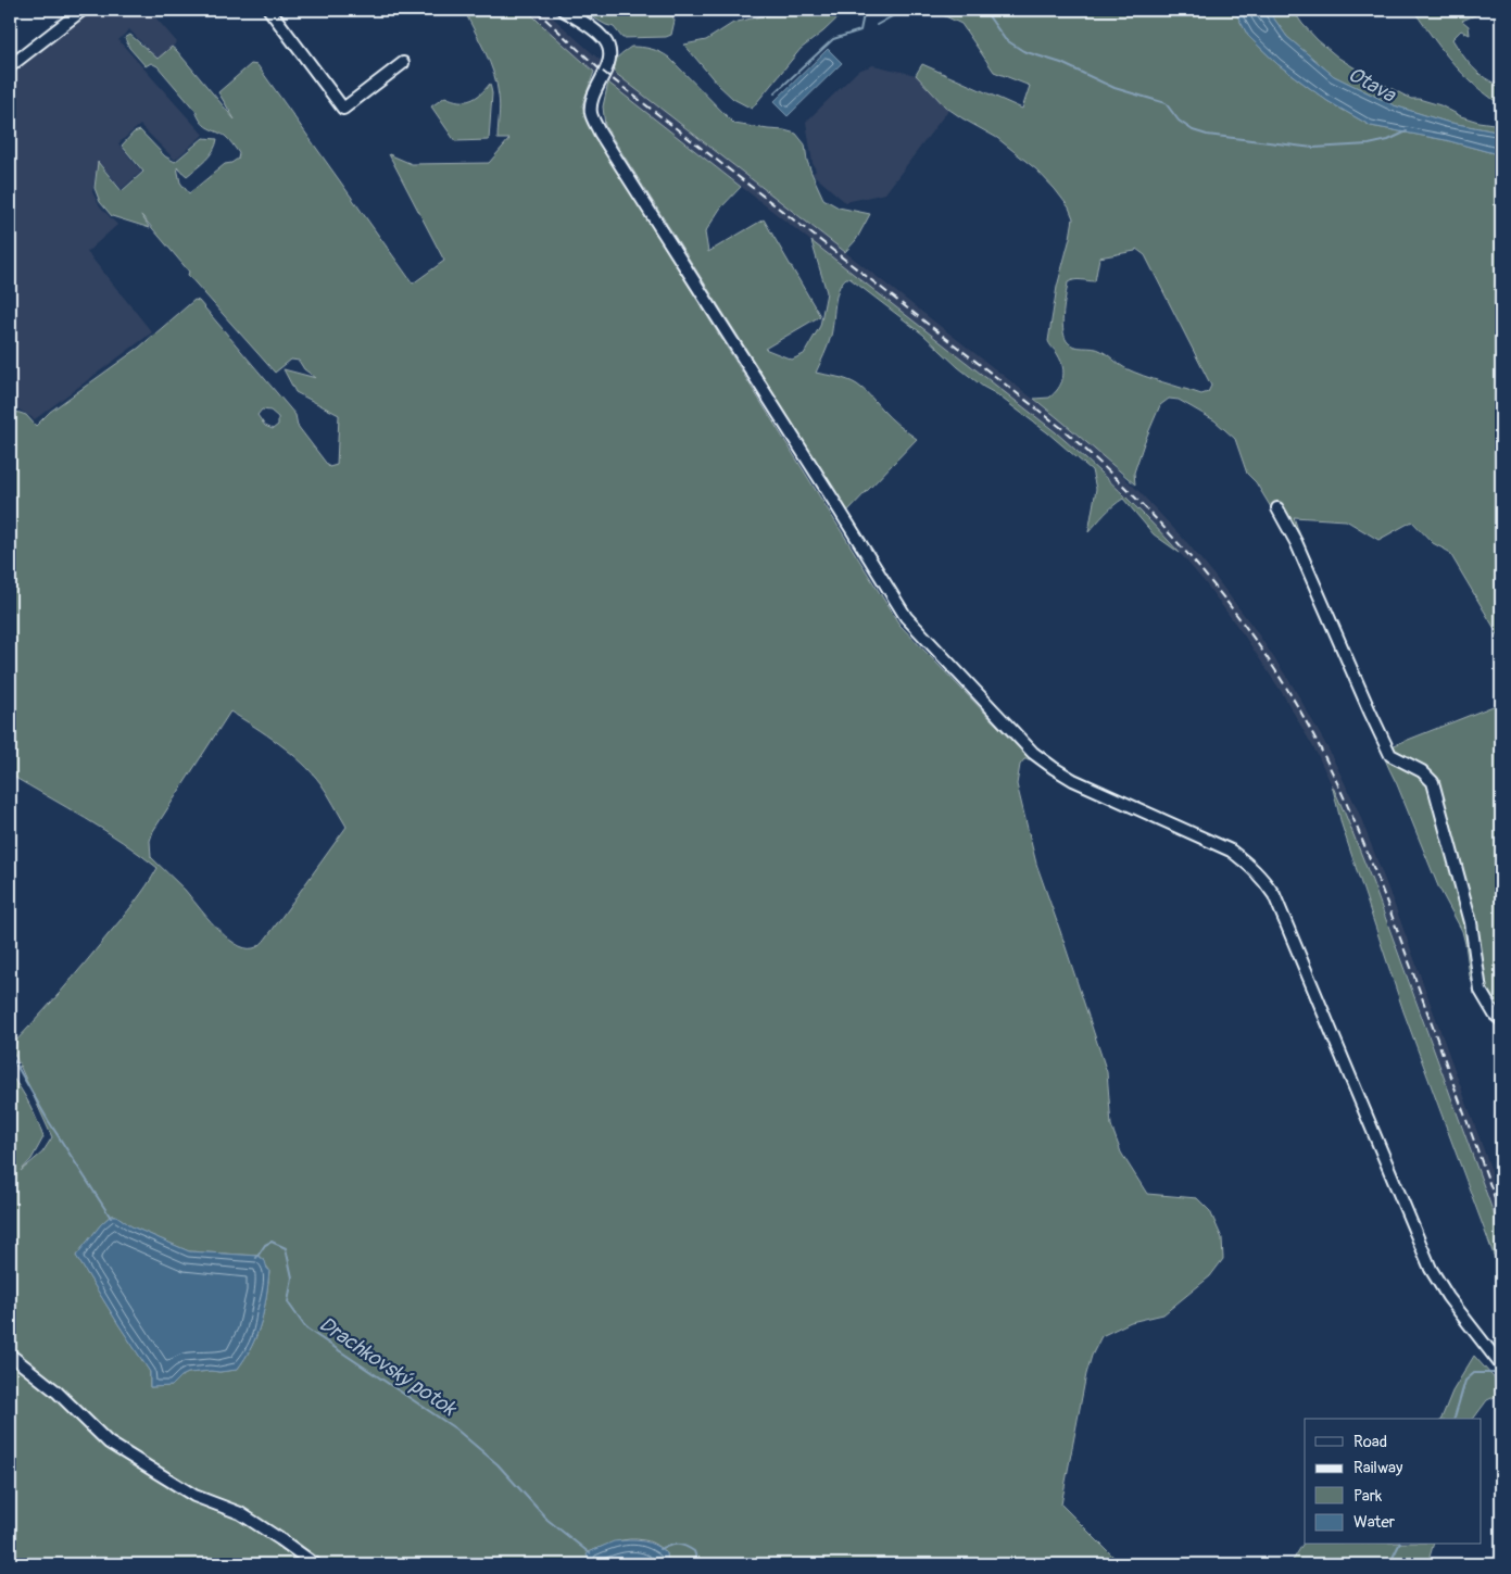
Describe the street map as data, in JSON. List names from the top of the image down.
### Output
{
  "water": ["Otava", "Drachkovský potok"],
  "legend": [
    "Road",
    "Railway",
    "Park",
    "Water"
  ]
}
